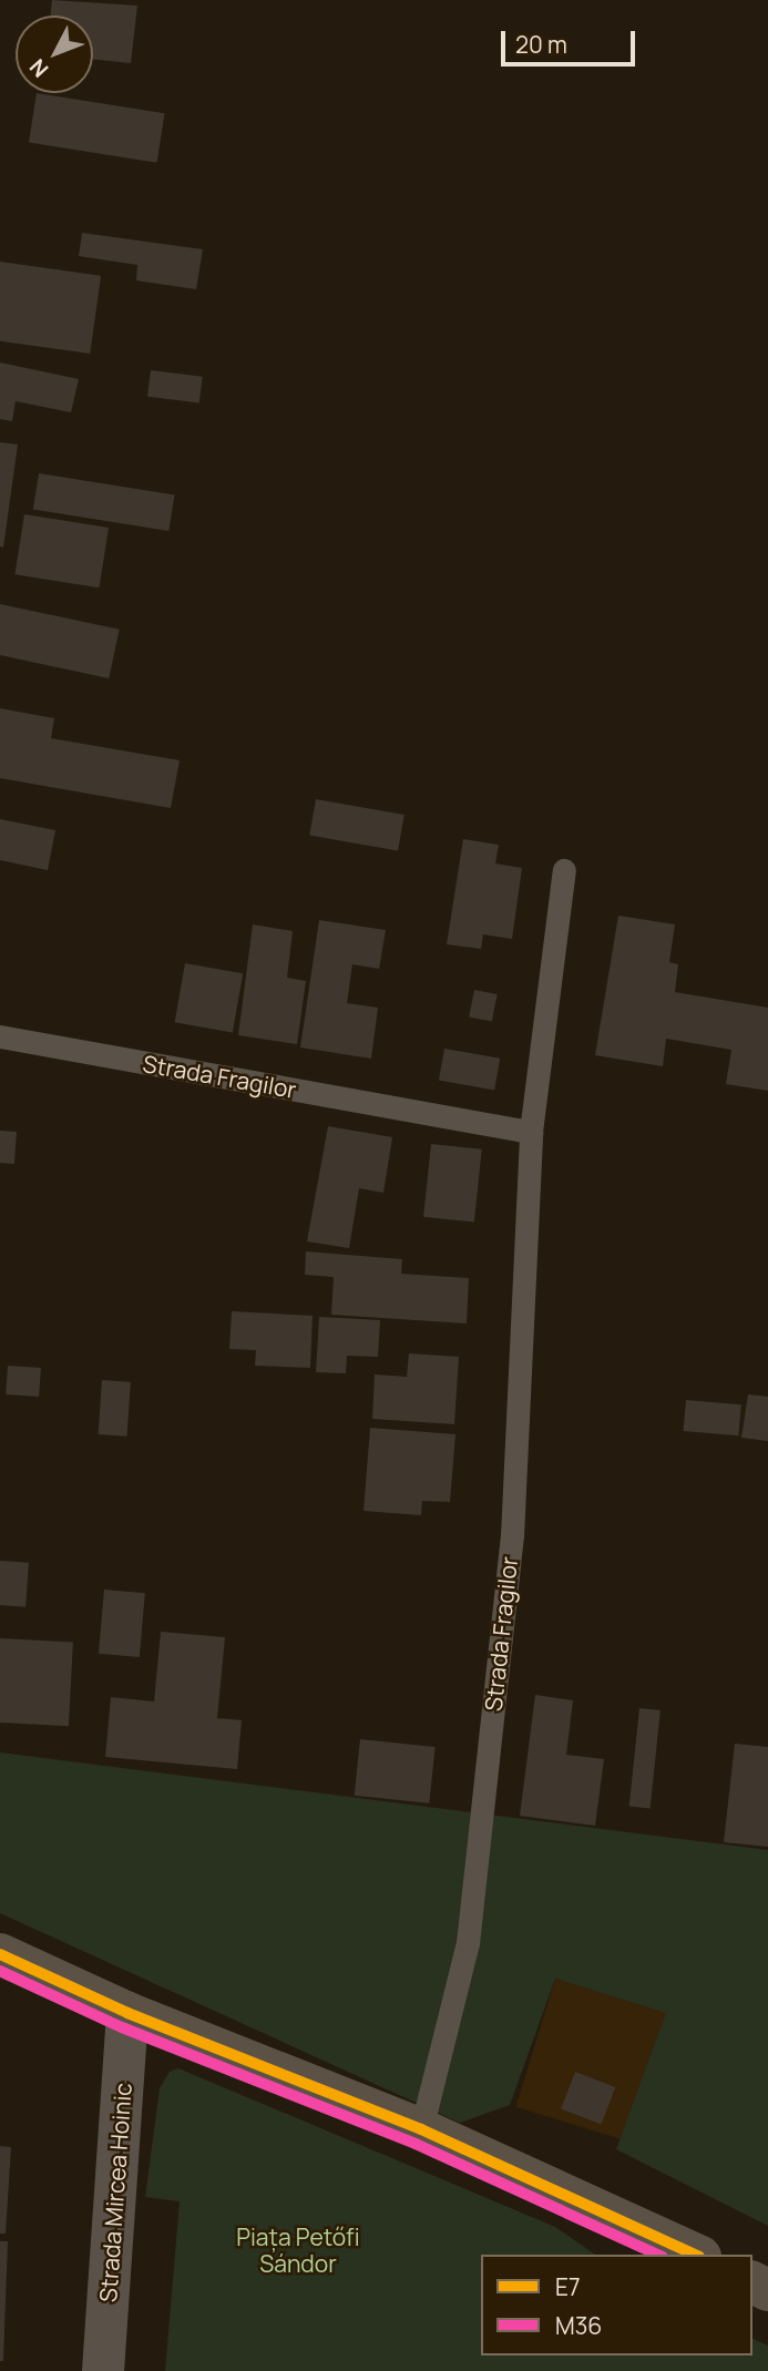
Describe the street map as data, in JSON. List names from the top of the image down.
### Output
{
  "streets": {
    "street": ["Strada Mircea Hoinic"],
    "lane": ["Strada Fragilor"]
  },
  "parks": ["Piața Petőfi Sándor"],
  "lines": ["transit line E7", "transit line M36"],
  "legend": ["E7", "M36"],
  "scale_bar": "20 m",
  "north": "bottom left"
}
